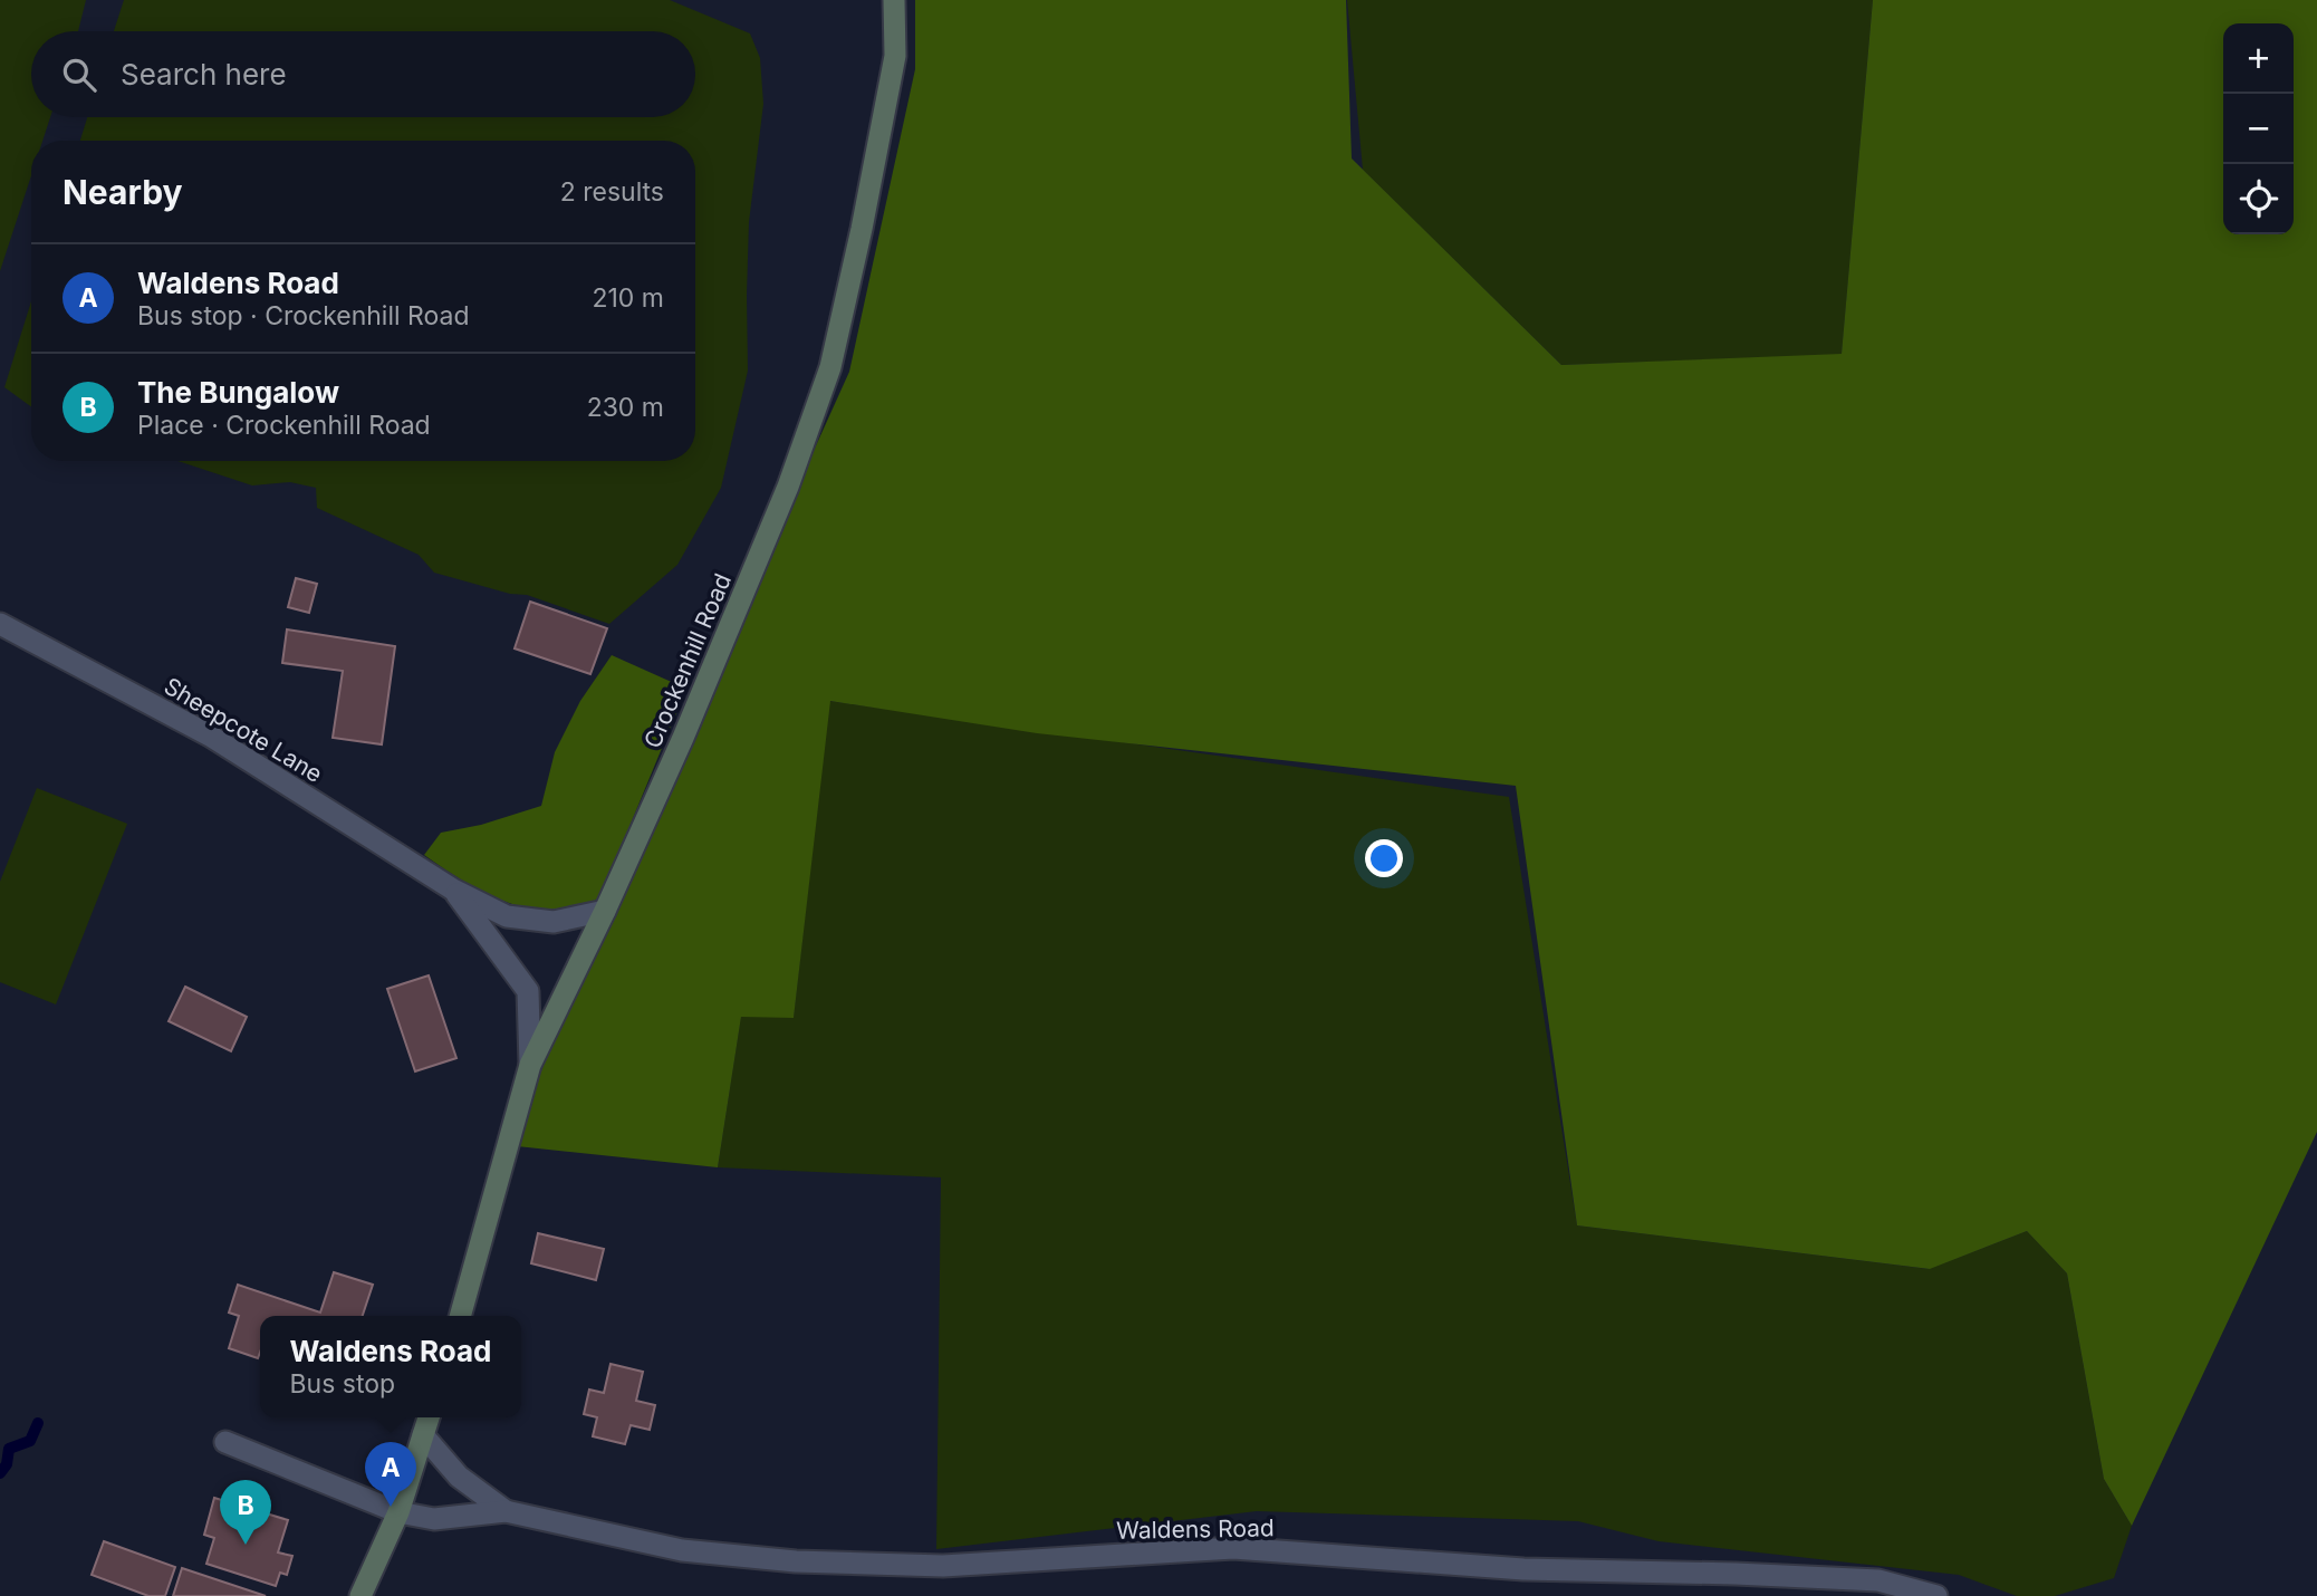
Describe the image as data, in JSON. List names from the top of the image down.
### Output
{
  "streets": {
    "main road": ["Crockenhill Road"],
    "street": ["Sheepcote Lane", "Waldens Road"]
  },
  "crossings": [
    ["Crockenhill Road", "Sheepcote Lane"]
  ],
  "page": {
    "map_buttons": ["+", "−"],
    "search": "Search here",
    "heading": ["Nearby", "2 results"],
    "list": [
      {
        "mark": "A",
        "name": "Waldens Road",
        "note": "Bus stop · Crockenhill Road",
        "value": "210 m"
      },
      {
        "mark": "B",
        "name": "The Bungalow",
        "note": "Place · Crockenhill Road",
        "value": "230 m"
      }
    ],
    "popup": ["Waldens Road", "Bus stop"],
    "pins": ["A", "B"]
  }
}
